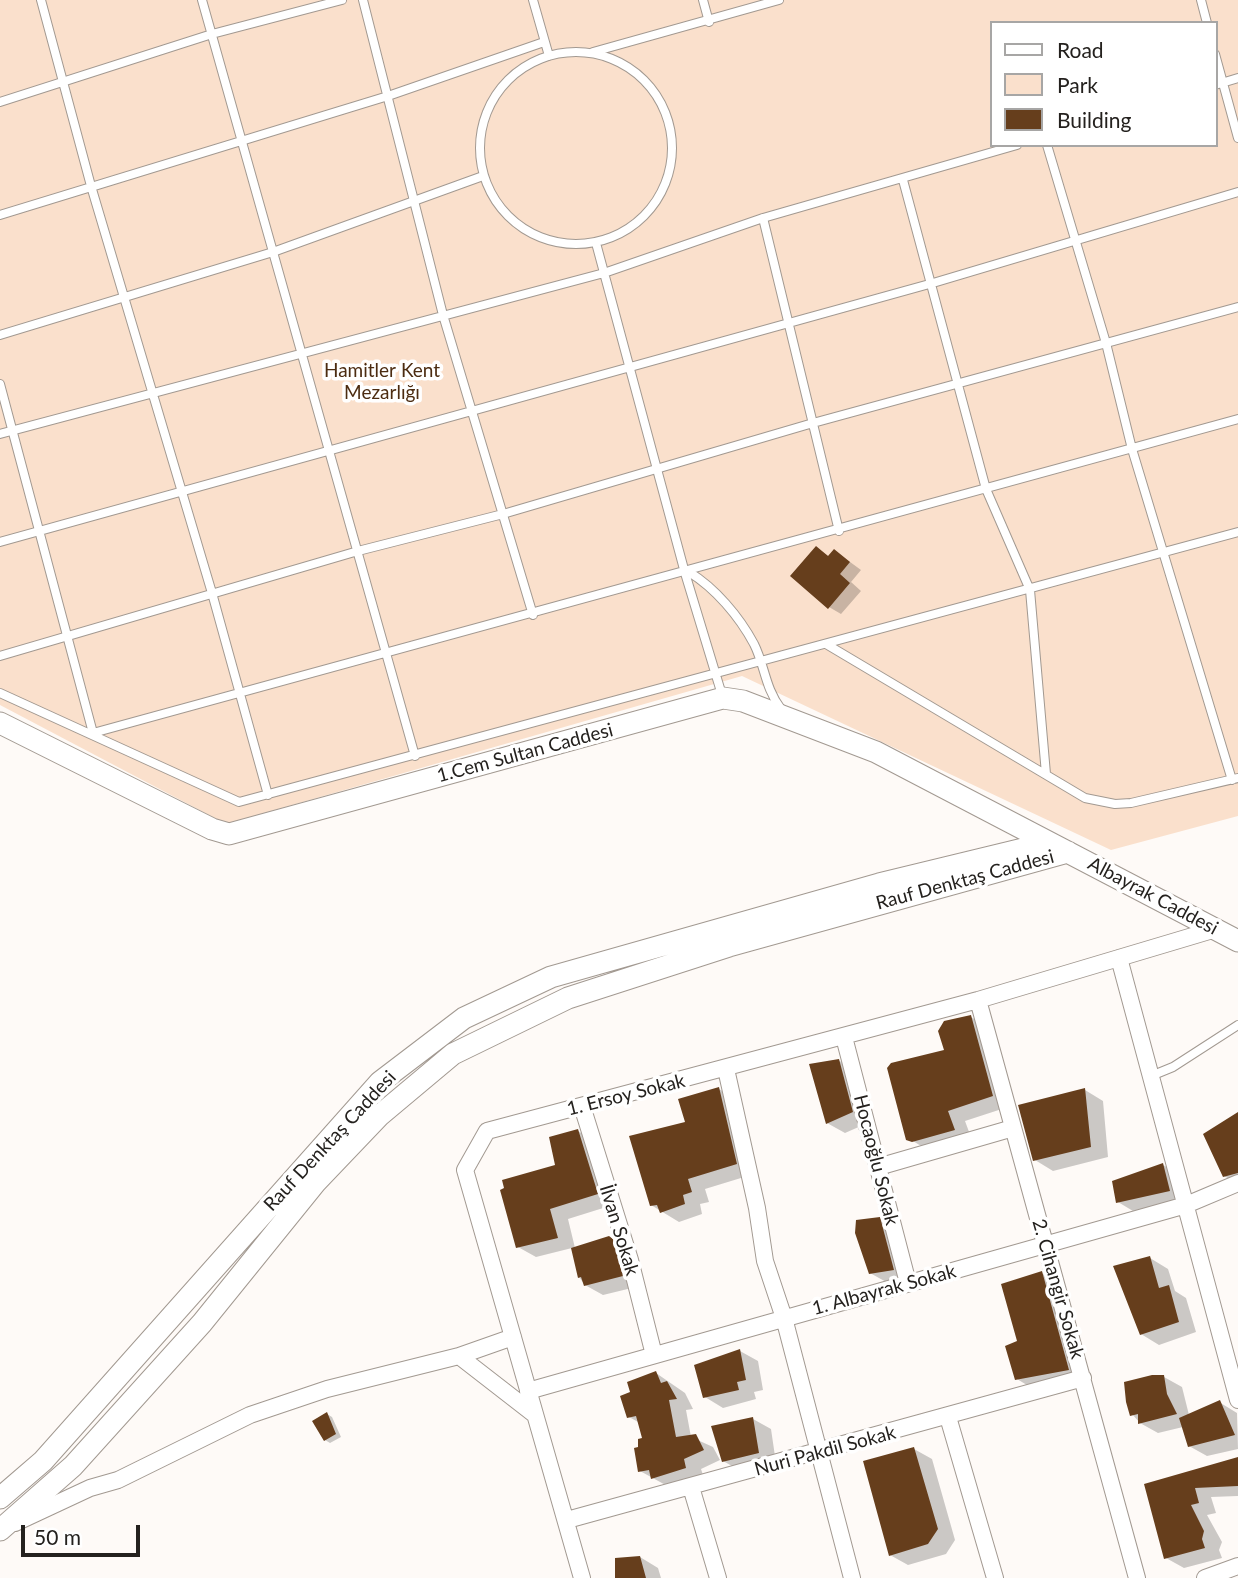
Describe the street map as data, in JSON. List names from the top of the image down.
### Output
{
  "streets": {
    "street": [
      "1.Cem Sultan Caddesi",
      "Rauf Denktaş Caddesi",
      "Albayrak Caddesi",
      "1. Ersoy Sokak",
      "Hocaoğlu Sokak",
      "İlvan Sokak",
      "2. Cihangir Sokak",
      "1. Albayrak Sokak",
      "Nuri Pakdil Sokak"
    ]
  },
  "crossings": [
    ["1.Cem Sultan Caddesi", "Rauf Denktaş Caddesi"],
    ["Rauf Denktaş Caddesi", "Albayrak Caddesi"],
    ["Albayrak Caddesi", "1. Ersoy Sokak"],
    ["1. Ersoy Sokak", "Hocaoğlu Sokak"],
    ["1. Ersoy Sokak", "İlvan Sokak"],
    ["1. Ersoy Sokak", "2. Cihangir Sokak"],
    ["1. Ersoy Sokak", "1. Albayrak Sokak"],
    ["1. Ersoy Sokak", "Nuri Pakdil Sokak"],
    ["Hocaoğlu Sokak", "1. Albayrak Sokak"],
    ["İlvan Sokak", "1. Albayrak Sokak"],
    ["2. Cihangir Sokak", "1. Albayrak Sokak"],
    ["2. Cihangir Sokak", "Nuri Pakdil Sokak"]
  ],
  "parks": ["Hamitler Kent Mezarlığı"],
  "legend": ["Road", "Park", "Building"],
  "scale_bar": "50 m"
}
